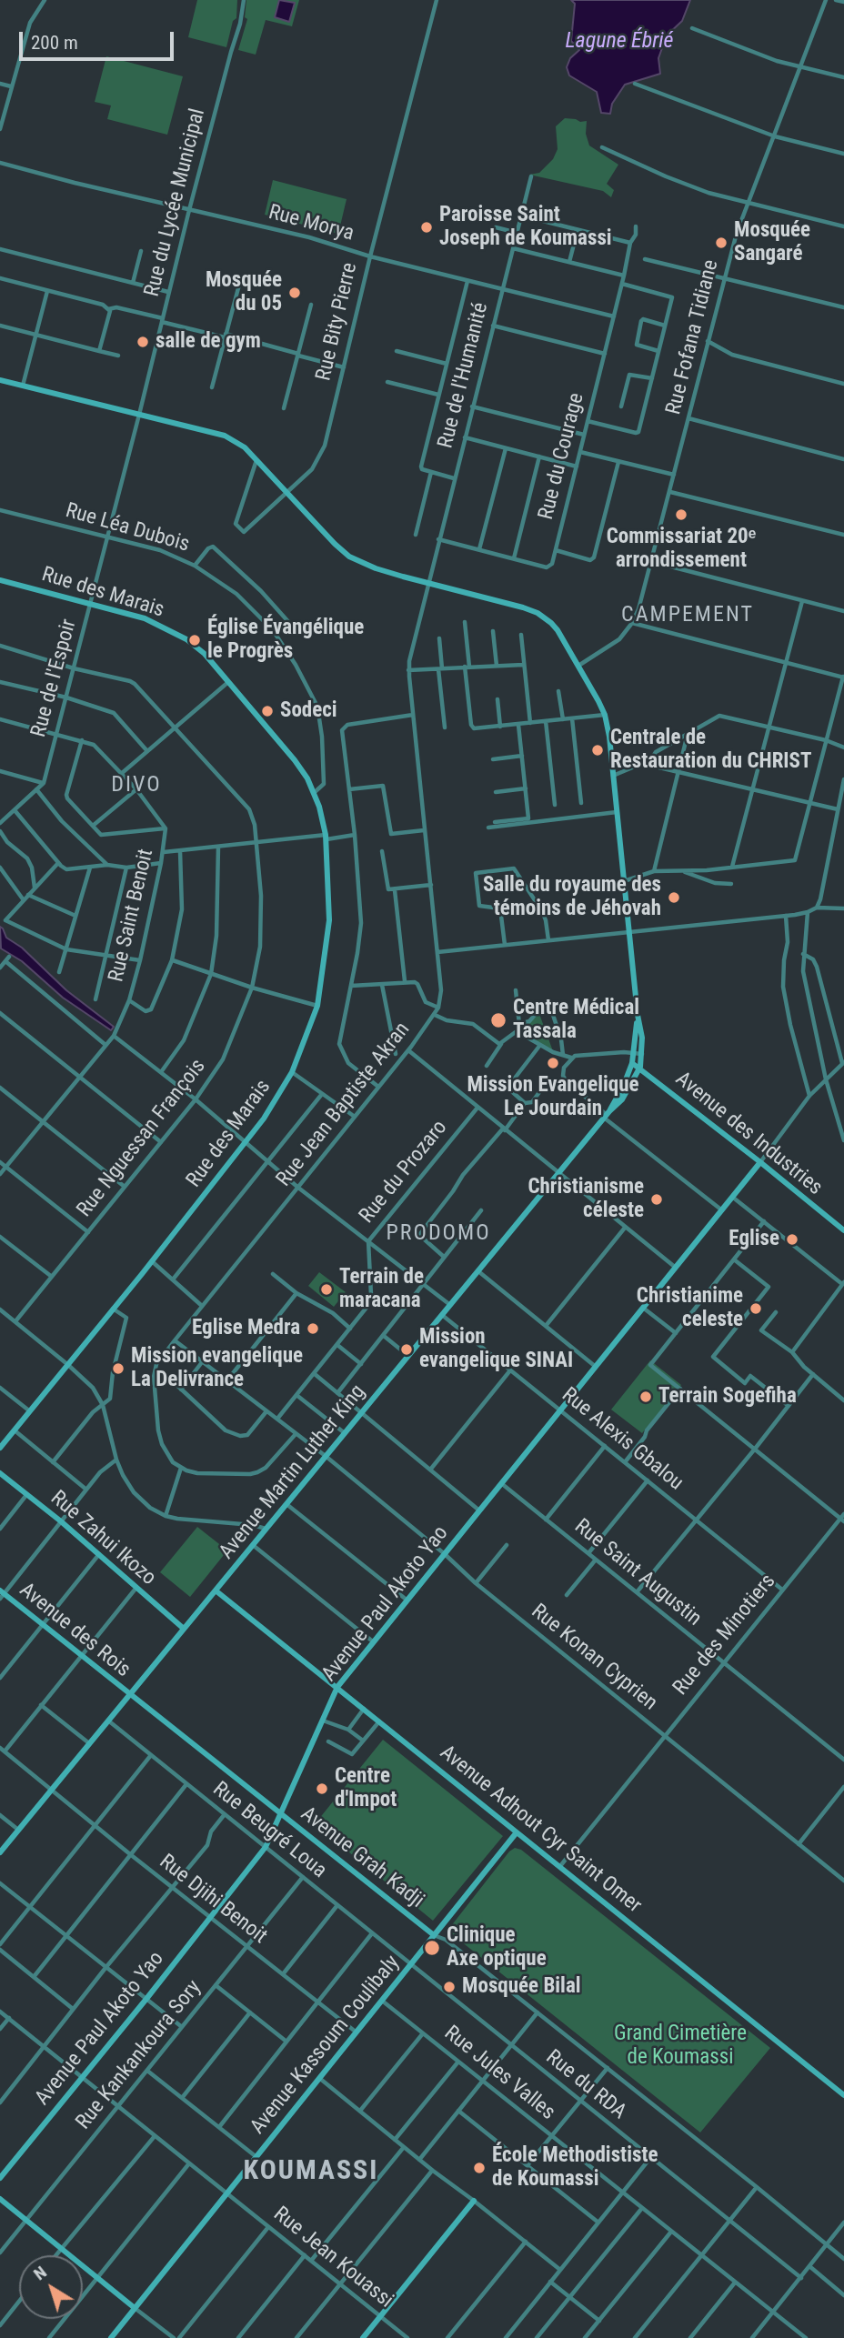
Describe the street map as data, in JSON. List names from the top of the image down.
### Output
{
  "streets": {
    "street": [
      "Rue du Lycée Municipal",
      "Rue Morya",
      "Rue Bity Pierre",
      "Rue Fofana Tidiane",
      "Rue de l'Humanité",
      "Rue du Courage",
      "Rue Léa Dubois",
      "Rue des Marais",
      "Rue de l'Espoir",
      "Rue Saint Benoit",
      "Rue Jean Baptiste Akran",
      "Avenue des Industries",
      "Rue Nguessan François",
      "Rue du Prozaro",
      "Rue Alexis Gbalou",
      "Avenue Martin Luther King",
      "Rue Zahui Ikozo",
      "Rue Saint Augustin",
      "Avenue Paul Akoto Yao",
      "Avenue des Rois",
      "Rue des Minotiers",
      "Rue Konan Cyprien",
      "Avenue Adhout Cyr Saint Omer",
      "Rue Beugré Loua",
      "Avenue Grah Kadji",
      "Rue Djihi Benoit",
      "Avenue Kassoum Coulibaly",
      "Rue Kankankoura Sory",
      "Rue Jules Valles",
      "Rue du RDA",
      "Rue Jean Kouassi"
    ]
  },
  "crossings": [
    ["Rue du Lycée Municipal", "Rue Morya"],
    ["Rue du Lycée Municipal", "Rue de l'Espoir"],
    ["Rue du Lycée Municipal", "Avenue Martin Luther King"],
    ["Rue Morya", "Rue Bity Pierre"],
    ["Rue Morya", "Rue de l'Humanité"],
    ["Rue Morya", "Rue du Courage"],
    ["Rue Bity Pierre", "Avenue Martin Luther King"],
    ["Rue Fofana Tidiane", "Avenue Martin Luther King"],
    ["Rue de l'Humanité", "Rue du Courage"],
    ["Rue de l'Humanité", "Rue Jean Baptiste Akran"],
    ["Rue de l'Humanité", "Avenue Martin Luther King"],
    ["Rue Léa Dubois", "Rue des Marais"],
    ["Rue Léa Dubois", "Rue de l'Espoir"],
    ["Rue des Marais", "Rue de l'Espoir"],
    ["Rue de l'Espoir", "Rue Saint Benoit"],
    ["Rue de l'Espoir", "Rue Nguessan François"],
    ["Rue de l'Espoir", "Avenue Martin Luther King"],
    ["Rue Jean Baptiste Akran", "Avenue Martin Luther King"],
    ["Rue Jean Baptiste Akran", "Rue Konan Cyprien"],
    ["Avenue des Industries", "Avenue Martin Luther King"],
    ["Avenue des Industries", "Avenue Paul Akoto Yao"],
    ["Rue du Prozaro", "Rue Konan Cyprien"],
    ["Rue Alexis Gbalou", "Avenue Martin Luther King"],
    ["Rue Alexis Gbalou", "Avenue Paul Akoto Yao"],
    ["Rue Alexis Gbalou", "Rue des Minotiers"],
    ["Avenue Martin Luther King", "Rue Zahui Ikozo"],
    ["Avenue Martin Luther King", "Avenue des Rois"],
    ["Avenue Martin Luther King", "Rue Konan Cyprien"],
    ["Avenue Martin Luther King", "Avenue Adhout Cyr Saint Omer"],
    ["Avenue Martin Luther King", "Rue Beugré Loua"],
    ["Avenue Martin Luther King", "Avenue Grah Kadji"],
    ["Avenue Martin Luther King", "Rue Djihi Benoit"],
    ["Rue Saint Augustin", "Avenue Paul Akoto Yao"],
    ["Rue Saint Augustin", "Rue des Minotiers"],
    ["Avenue Paul Akoto Yao", "Rue Konan Cyprien"],
    ["Avenue Paul Akoto Yao", "Avenue Adhout Cyr Saint Omer"],
    ["Avenue Paul Akoto Yao", "Rue Beugré Loua"],
    ["Avenue Paul Akoto Yao", "Avenue Grah Kadji"],
    ["Avenue Paul Akoto Yao", "Rue Djihi Benoit"],
    ["Avenue Paul Akoto Yao", "Rue Jean Kouassi"],
    ["Avenue des Rois", "Avenue Grah Kadji"],
    ["Rue des Minotiers", "Rue Konan Cyprien"],
    ["Rue des Minotiers", "Avenue Adhout Cyr Saint Omer"],
    ["Avenue Adhout Cyr Saint Omer", "Avenue Kassoum Coulibaly"],
    ["Rue Beugré Loua", "Avenue Kassoum Coulibaly"],
    ["Rue Beugré Loua", "Rue Kankankoura Sory"],
    ["Rue Beugré Loua", "Rue du RDA"],
    ["Avenue Grah Kadji", "Avenue Kassoum Coulibaly"],
    ["Rue Djihi Benoit", "Avenue Kassoum Coulibaly"],
    ["Rue Djihi Benoit", "Rue Kankankoura Sory"],
    ["Avenue Kassoum Coulibaly", "Rue Jules Valles"],
    ["Avenue Kassoum Coulibaly", "Rue du RDA"],
    ["Avenue Kassoum Coulibaly", "Rue Jean Kouassi"],
    ["Rue Kankankoura Sory", "Rue Jean Kouassi"]
  ],
  "districts": [
    "CAMPEMENT",
    "DIVO",
    "PRODOMO",
    "KOUMASSI"
  ],
  "water": ["Lagune Ébrié"],
  "parks": ["Grand Cimetière de Koumassi"],
  "places": [
    "Paroisse Saint Joseph de Koumassi",
    "Mosquée Sangaré",
    "Mosquée du 05",
    "salle de gym",
    "Commissariat 20ᵉ arrondissement",
    "Église Évangélique le Progrès",
    "Sodeci",
    "Centrale de Restauration du CHRIST",
    "Salle du royaume des témoins de Jéhovah",
    "Centre Médical Tassala",
    "Mission Evangelique Le Jourdain",
    "Christianisme céleste",
    "Eglise",
    "Terrain de maracana",
    "Christianime celeste",
    "Eglise Medra",
    "Mission evangelique SINAI",
    "Mission evangelique La Delivrance",
    "Terrain Sogefiha",
    "Centre d'Impot",
    "Clinique Axe optique",
    "Mosquée Bilal",
    "École Methodististe de Koumassi"
  ],
  "scale_bar": "200 m",
  "north": "top left"
}
